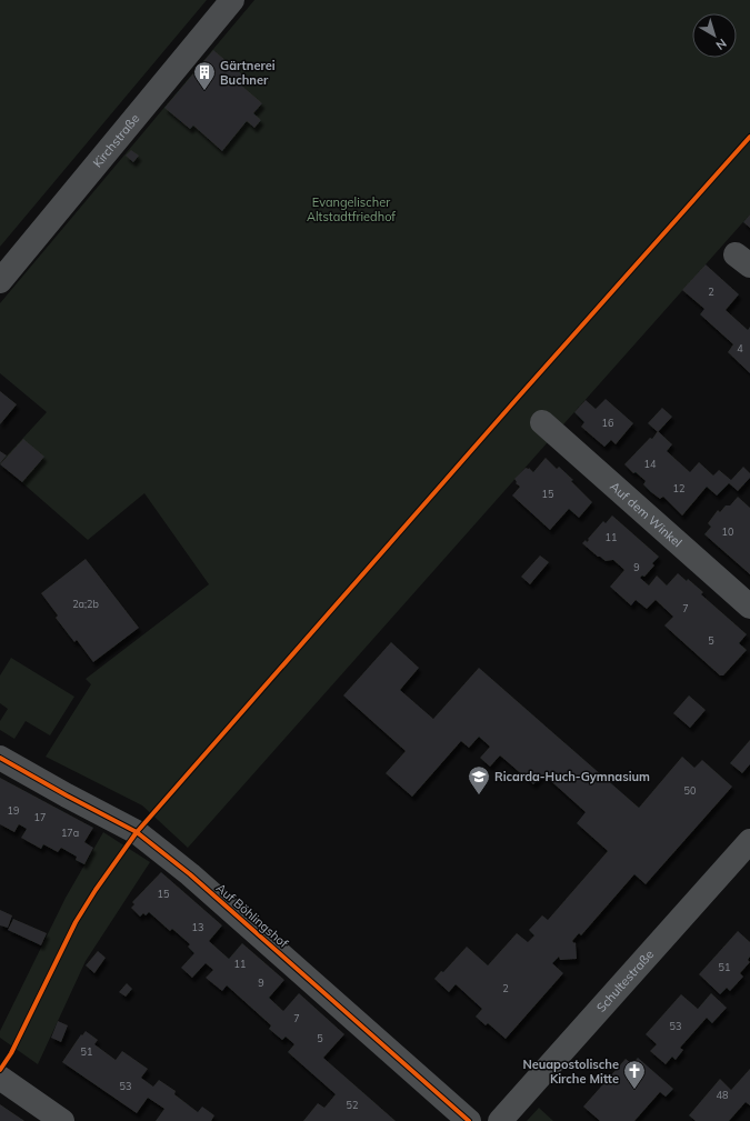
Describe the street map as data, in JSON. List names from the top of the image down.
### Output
{
  "streets": {
    "street": [
      "Kirchstraße",
      "Auf dem Winkel",
      "Auf Böhlingshof",
      "Schultestraße"
    ]
  },
  "parks": ["Evangelischer Altstadtfriedhof"],
  "places": {
    "building": ["Gärtnerei Buchner"],
    "school or university": ["Ricarda-Huch-Gymnasium"],
    "church": ["Neuapostolische Kirche Mitte"]
  },
  "house_numbers": [
    "2",
    "4",
    "16",
    "14",
    "12",
    "15",
    "10",
    "11",
    "9",
    "2a;2b",
    "7",
    "5",
    "50",
    "19",
    "17",
    "17a",
    "15",
    "13",
    "11",
    "51",
    "9",
    "2",
    "7",
    "53",
    "5",
    "51",
    "53",
    "48",
    "52"
  ],
  "north": "bottom right"
}
